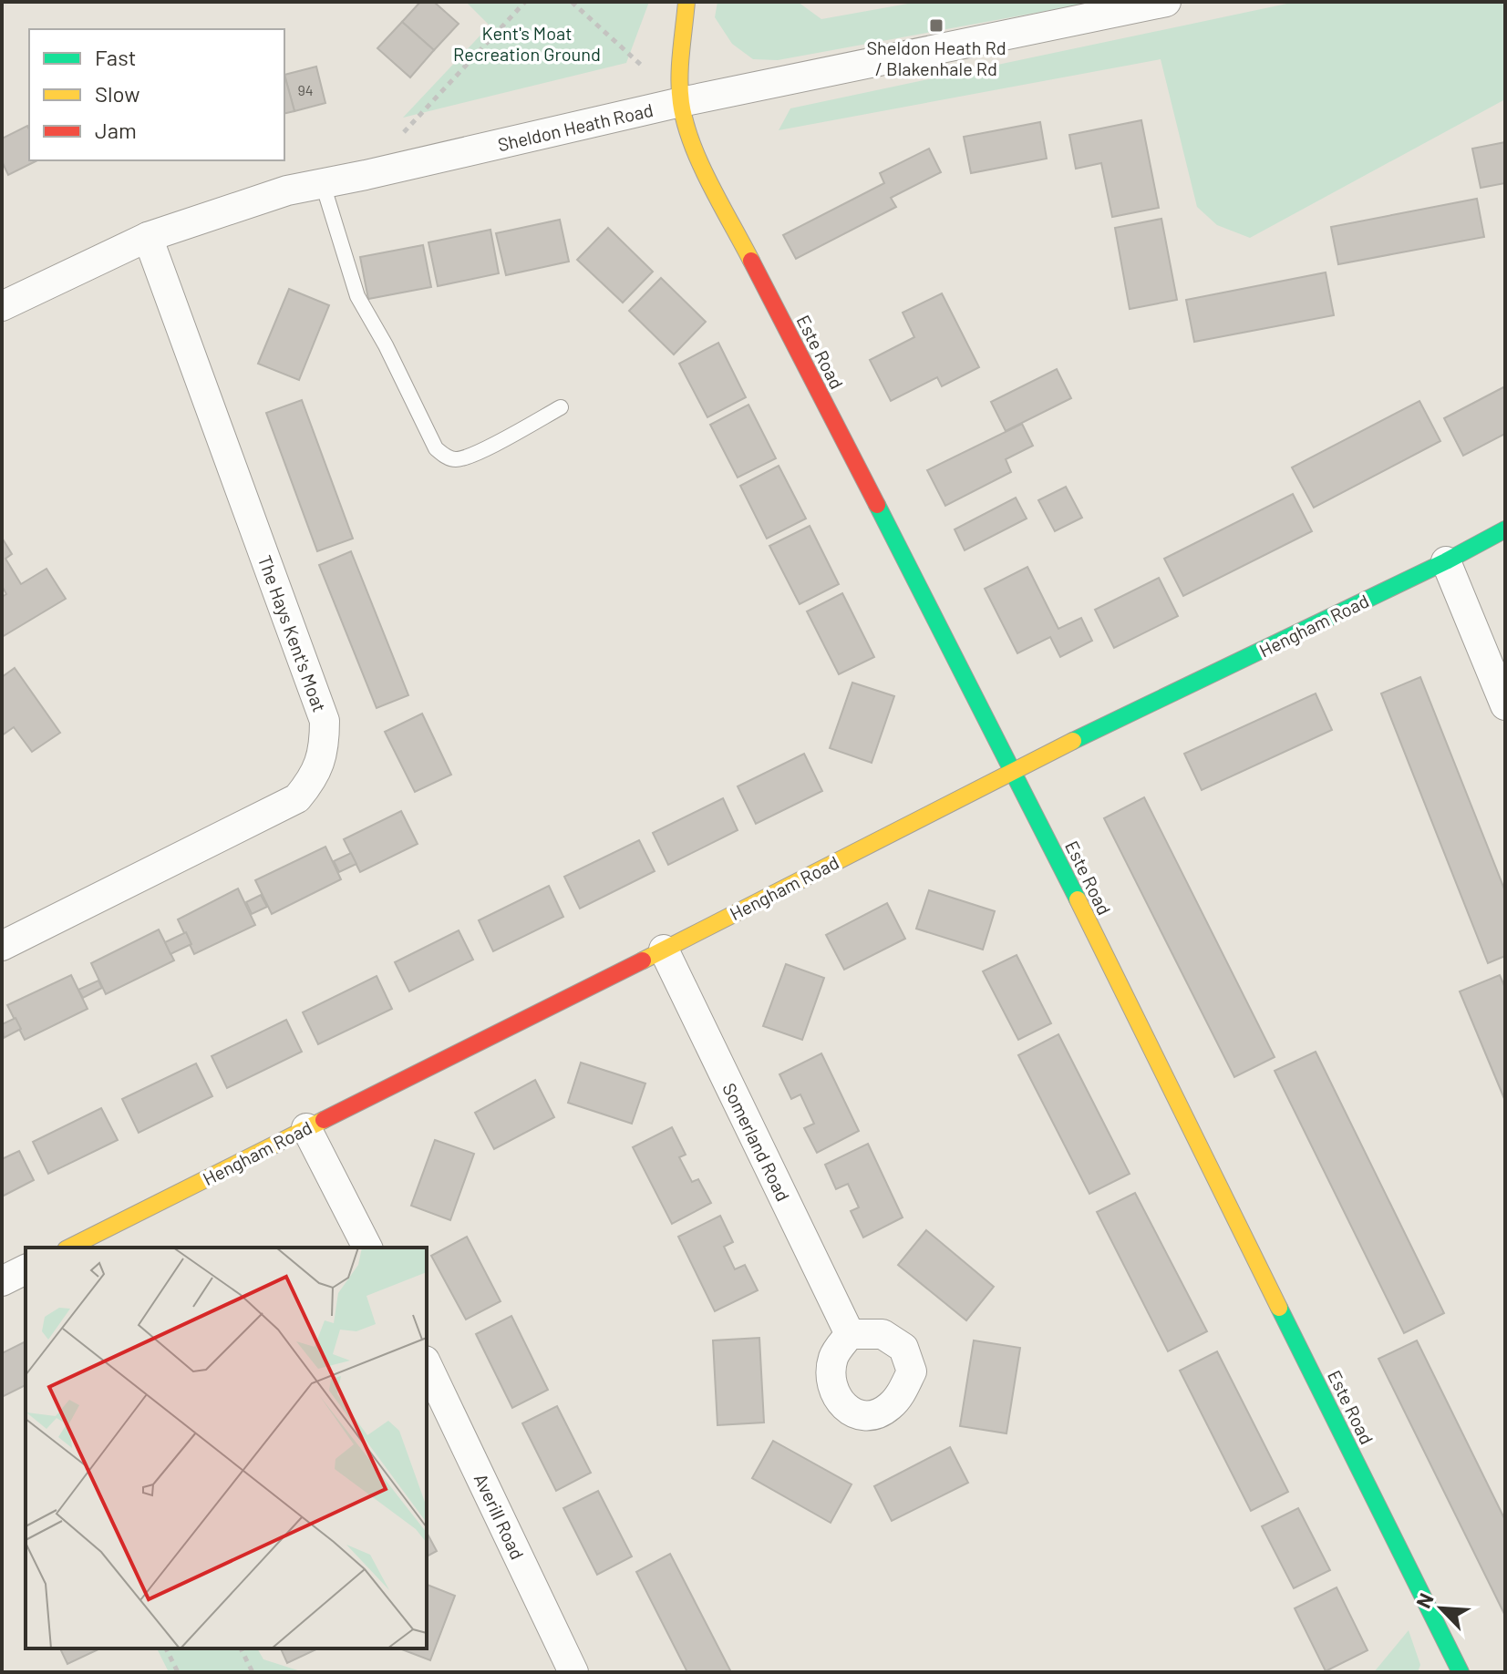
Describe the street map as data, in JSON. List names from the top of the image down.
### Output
{
  "streets": {
    "street": [
      "Sheldon Heath Road",
      "Este Road",
      "Hengham Road",
      "The Hays Kent's Moat",
      "Somerland Road",
      "Averill Road"
    ]
  },
  "crossings": [
    ["Sheldon Heath Road", "Este Road"],
    ["Sheldon Heath Road", "The Hays Kent's Moat"],
    ["Este Road", "Hengham Road"],
    ["Hengham Road", "Somerland Road"]
  ],
  "parks": ["Kent's Moat Recreation Ground"],
  "places": {
    "transit": ["Sheldon Heath Rd / Blakenhale Rd"]
  },
  "house_numbers": ["94"],
  "legend": ["Fast", "Slow", "Jam"],
  "north": "top left"
}
